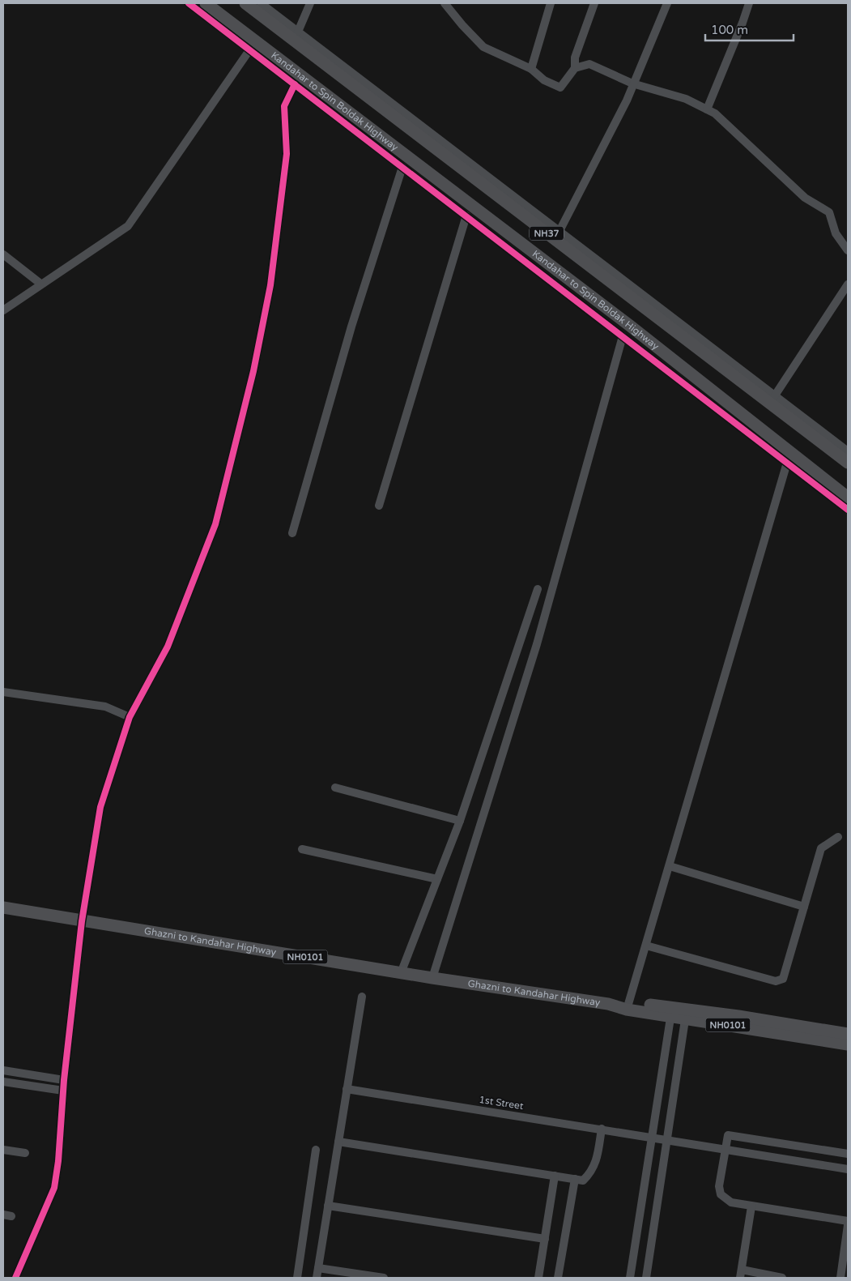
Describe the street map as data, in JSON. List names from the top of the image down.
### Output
{
  "streets": {
    "highway": [
      "Kandahar to Spin Boldak Highway",
      "NH37",
      "Ghazni to Kandahar Highway",
      "NH0101"
    ],
    "street": ["1st Street"]
  },
  "scale_bar": "100 m"
}
